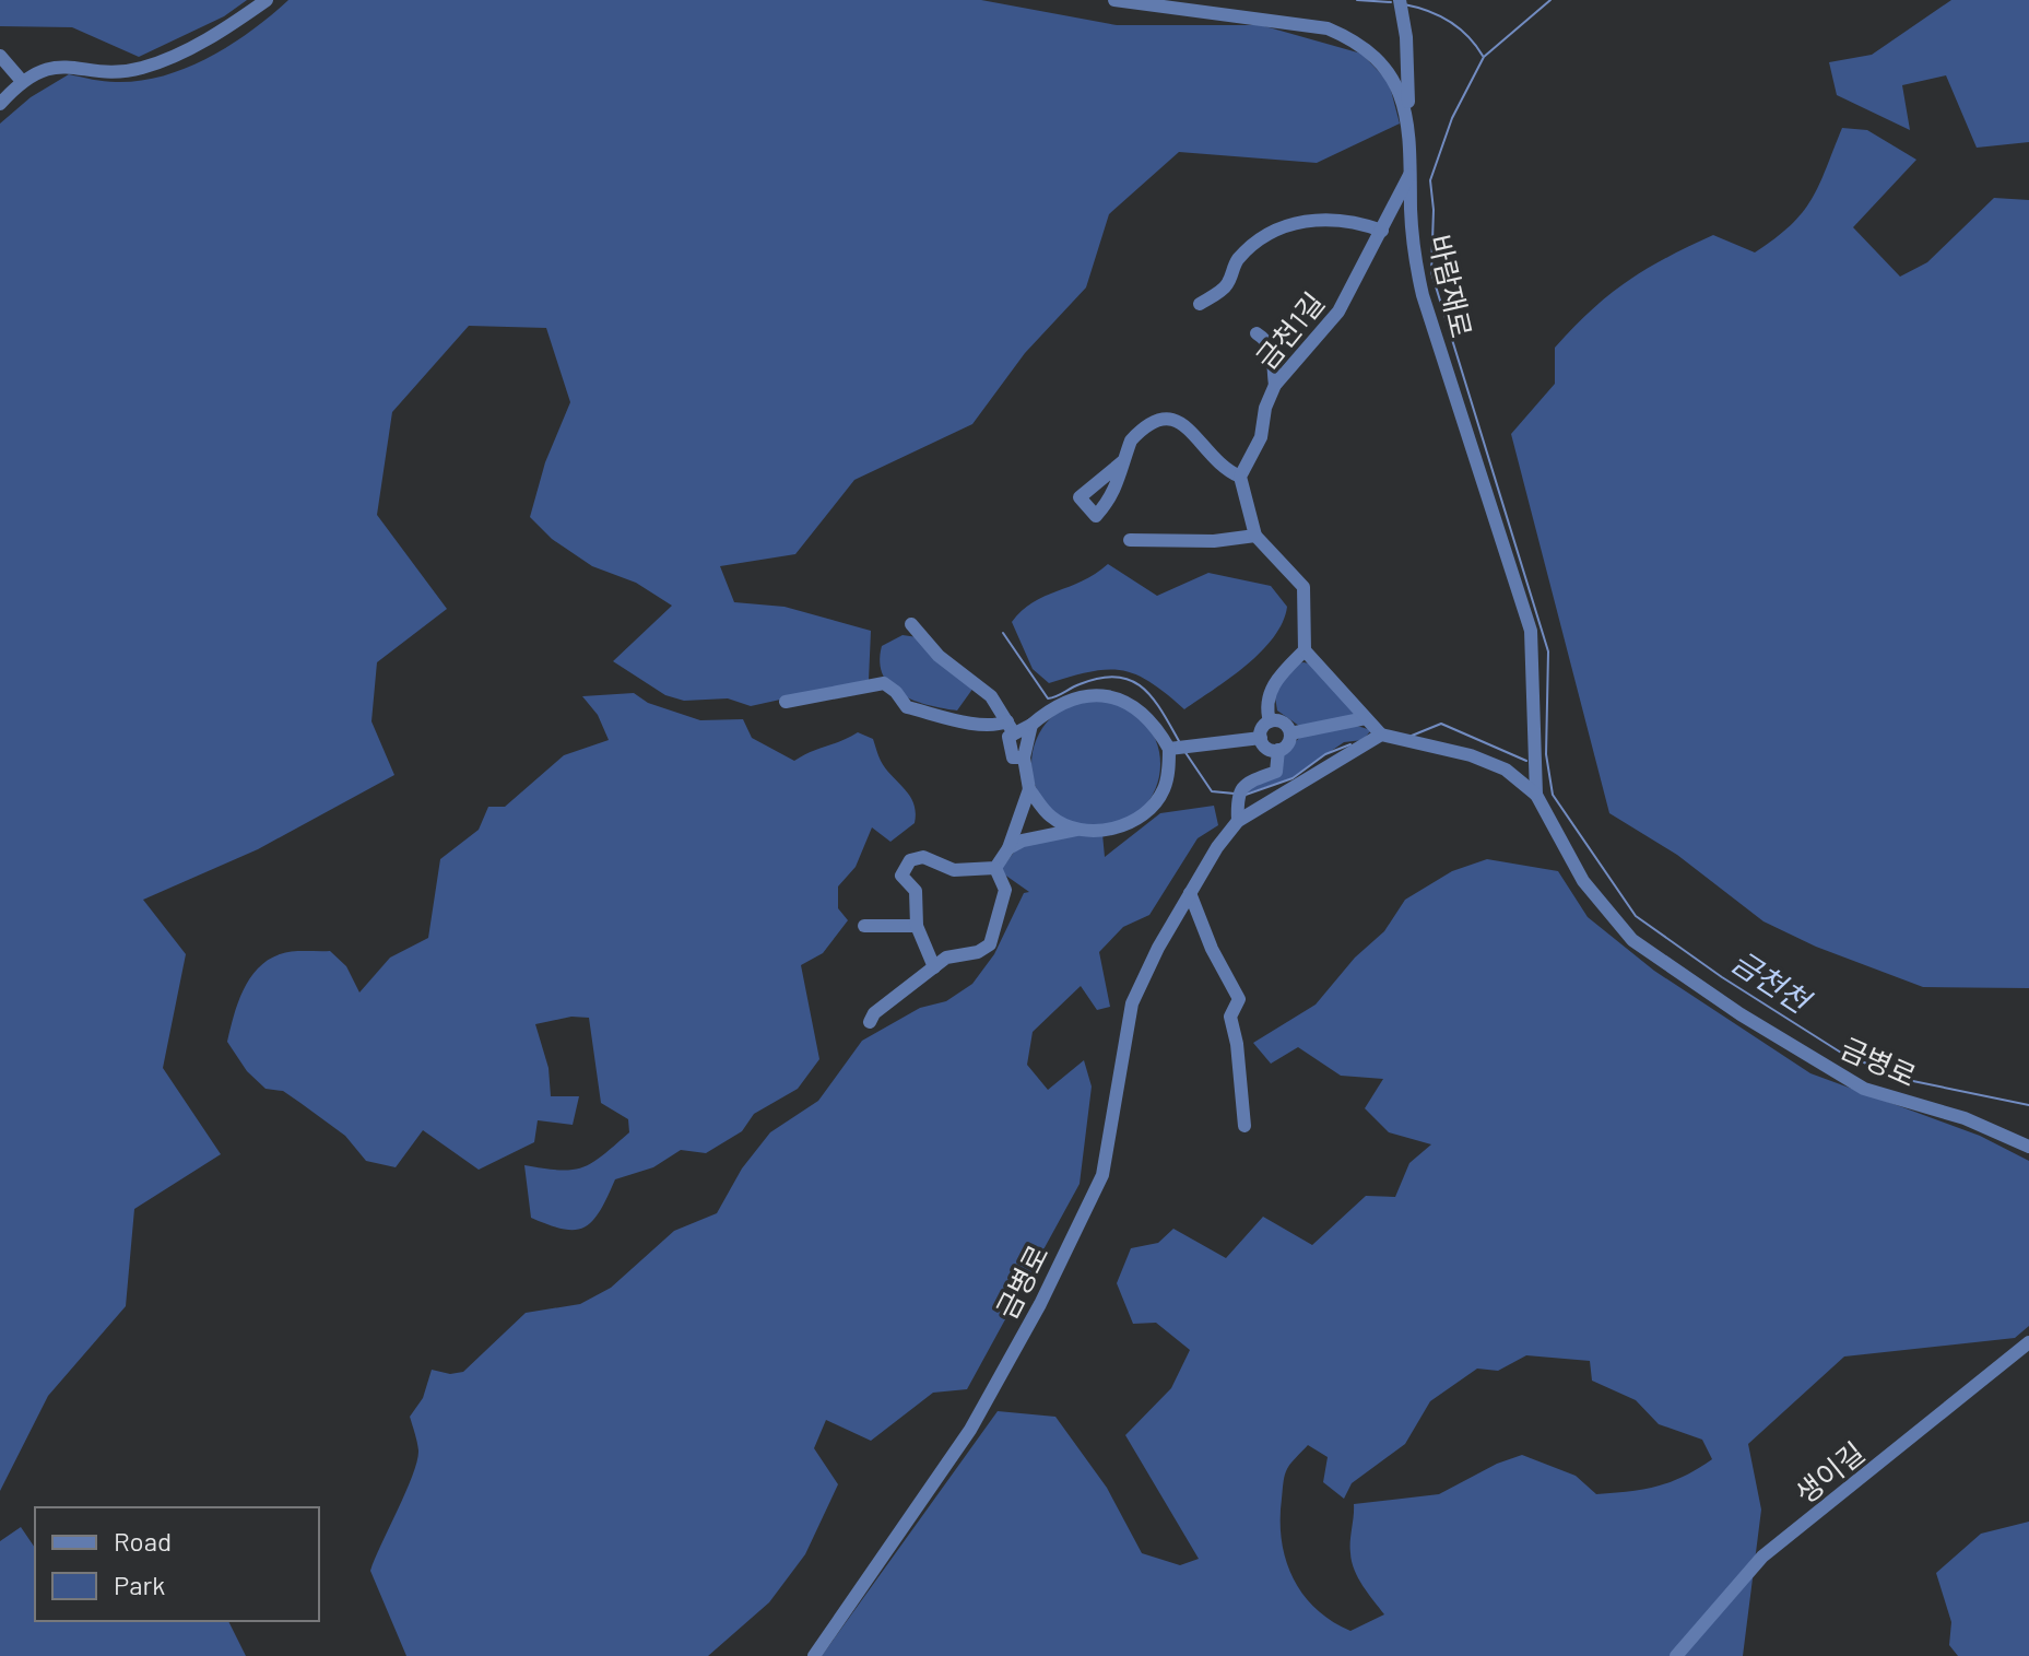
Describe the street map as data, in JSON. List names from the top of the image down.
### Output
{
  "streets": {
    "street": [
      "바람재로",
      "금천1길",
      "금병로",
      "생이길"
    ]
  },
  "crossings": [
    ["바람재로", "금천1길"],
    ["바람재로", "금병로"]
  ],
  "water": ["금천천"],
  "legend": ["Road", "Park"]
}
